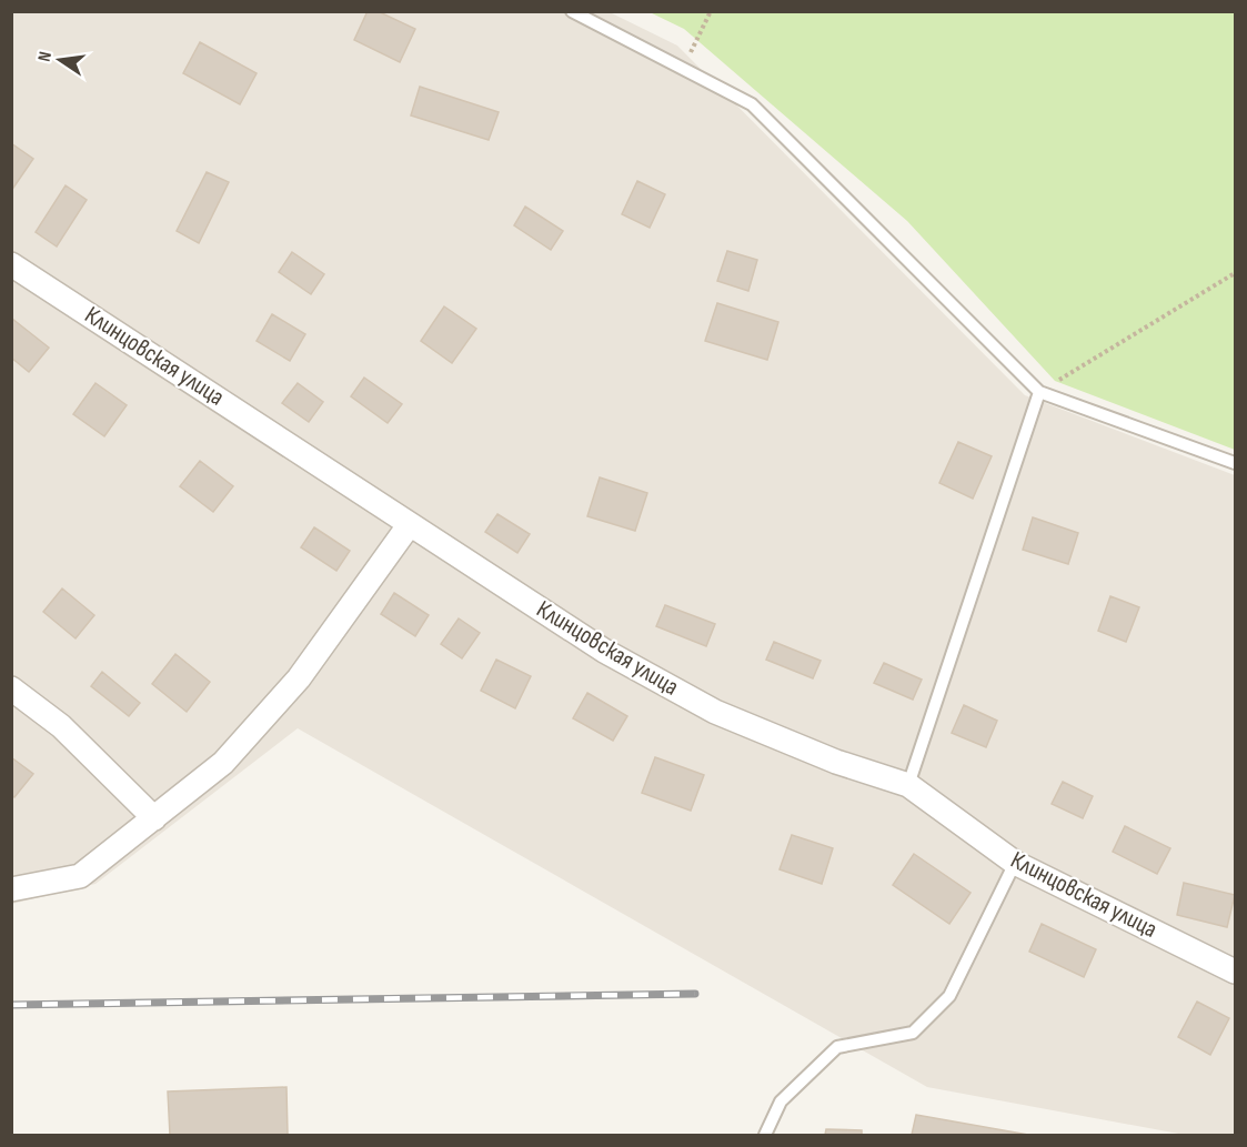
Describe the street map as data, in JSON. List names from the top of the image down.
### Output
{
  "streets": {
    "street": ["Клинцовская улица"]
  },
  "north": "left"
}
